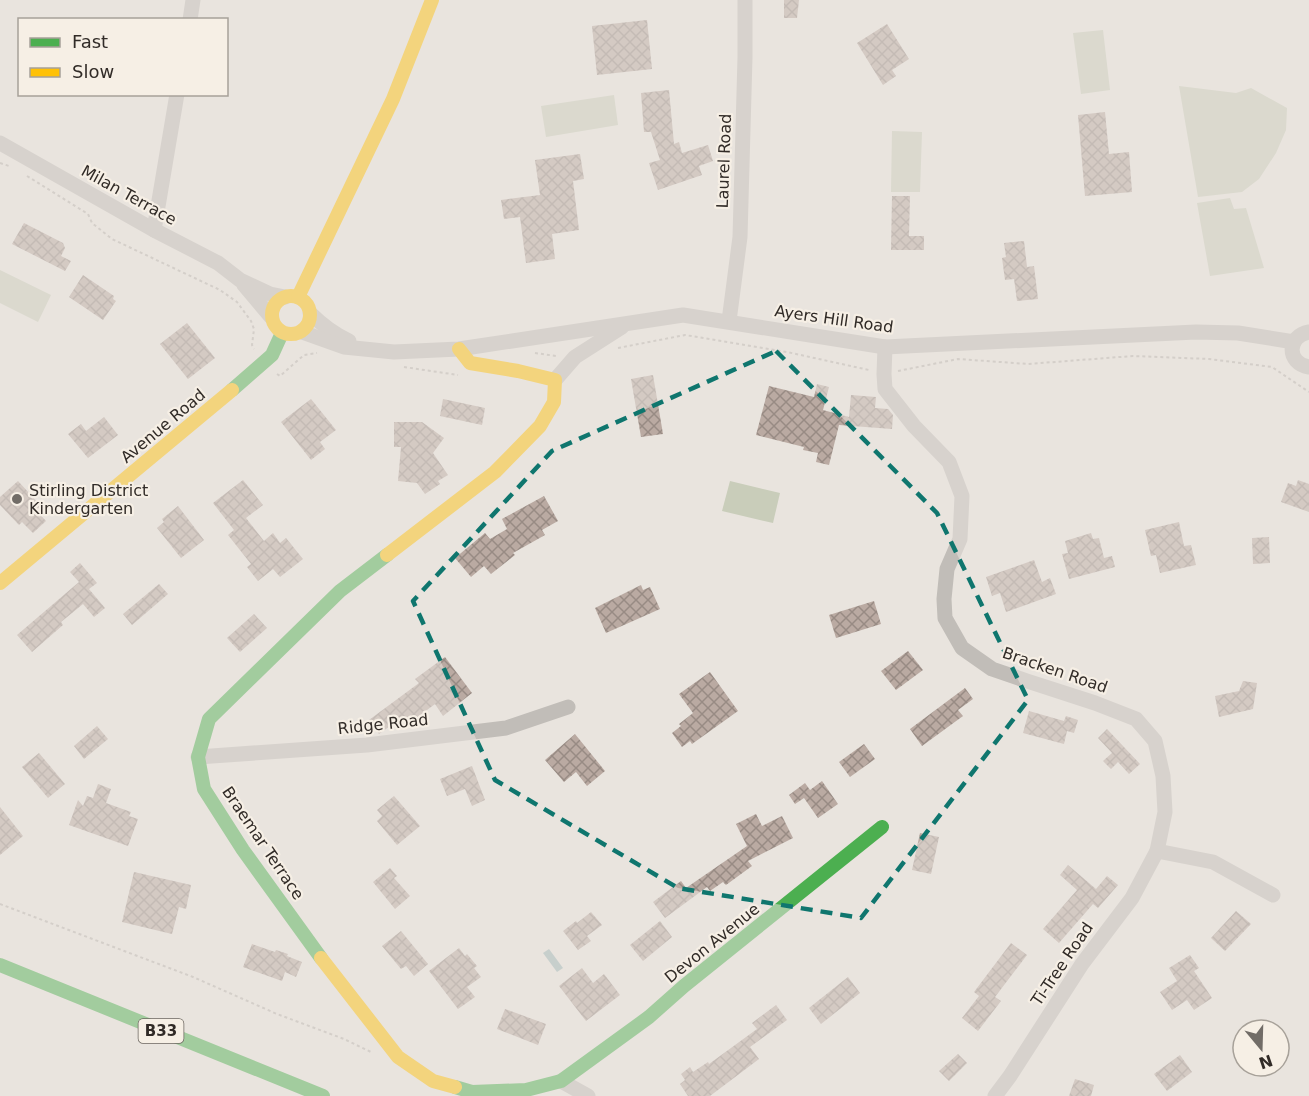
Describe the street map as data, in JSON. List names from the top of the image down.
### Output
{
  "streets": {
    "main road": [
      "Avenue Road",
      "Braemar Terrace",
      "Devon Avenue",
      "B33"
    ],
    "street": [
      "Laurel Road",
      "Milan Terrace",
      "Ayers Hill Road",
      "Bracken Road",
      "Ridge Road",
      "Ti-Tree Road"
    ]
  },
  "crossings": [
    ["Laurel Road", "Ayers Hill Road"],
    ["Milan Terrace", "Ayers Hill Road"],
    ["Milan Terrace", "Avenue Road"],
    ["Ayers Hill Road", "Avenue Road"],
    ["Ayers Hill Road", "Bracken Road"],
    ["Bracken Road", "Ti-Tree Road"],
    ["Ridge Road", "Braemar Terrace"],
    ["Braemar Terrace", "Devon Avenue"]
  ],
  "places": ["Stirling District Kindergarten"],
  "legend": ["Fast", "Slow"],
  "north": "bottom"
}
